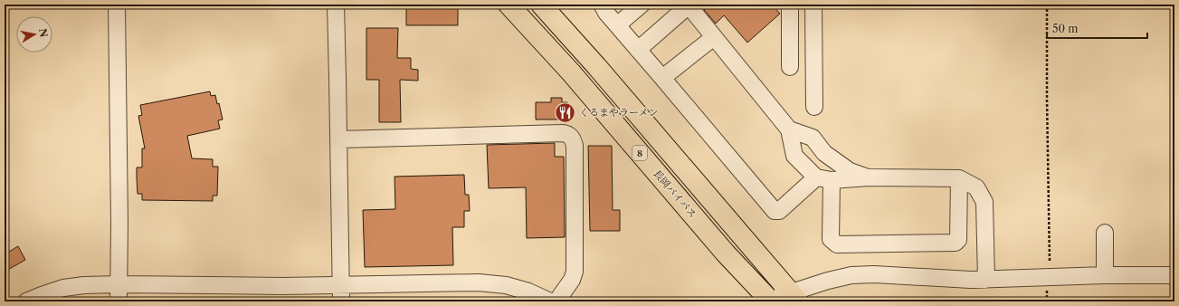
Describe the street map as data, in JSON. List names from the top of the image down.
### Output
{
  "streets": {
    "highway": ["8", "長岡バイパス"]
  },
  "places": {
    "restaurant": ["くるまやラーメン"]
  },
  "scale_bar": "50 m",
  "north": "right"
}
